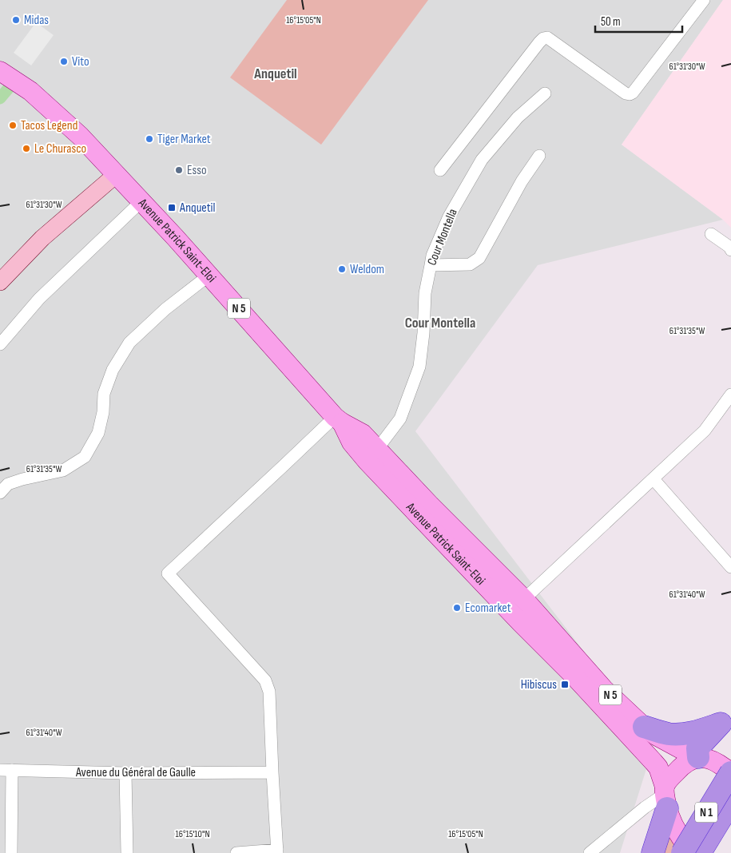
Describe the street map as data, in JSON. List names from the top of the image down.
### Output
{
  "streets": {
    "highway": ["N 1"],
    "main road": ["Avenue Patrick Saint-Eloi", "N 5"],
    "street": ["Cour Montella", "Avenue du Général de Gaulle"]
  },
  "crossings": [
    ["Cour Montella", "Avenue Patrick Saint-Eloi"]
  ],
  "districts": ["Anquetil", "Cour Montella"],
  "places": {
    "other": [
      "Midas",
      "Vito",
      "Tacos Legend",
      "Tiger Market",
      "Le Churasco",
      "Esso",
      "Weldom",
      "Ecomarket"
    ],
    "transit": ["Anquetil", "Hibiscus"]
  },
  "scale_bar": "50 m",
  "coordinates": [
    "16°15'05\"N",
    "61°31'30\"W",
    "61°31'35\"W",
    "61°31'40\"W",
    "16°15'10\"N"
  ]
}
